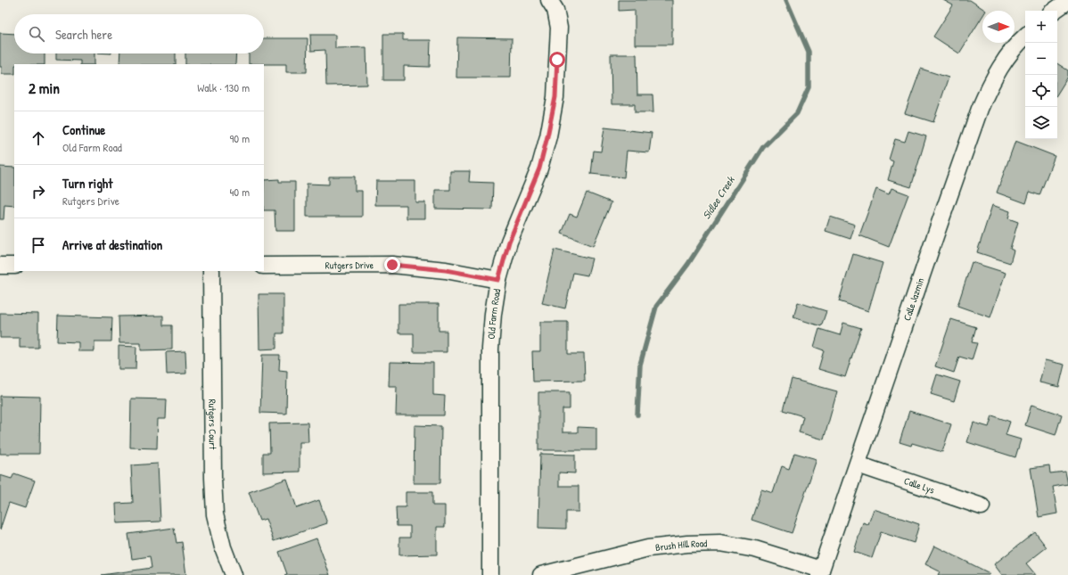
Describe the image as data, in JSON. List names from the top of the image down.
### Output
{
  "streets": {
    "street": [
      "Rutgers Drive",
      "Calle Jazmin",
      "Old Farm Road",
      "Rutgers Court",
      "Calle Lys",
      "Brush Hill Road"
    ]
  },
  "crossings": [
    ["Rutgers Drive", "Old Farm Road"],
    ["Calle Jazmin", "Calle Lys"],
    ["Calle Jazmin", "Brush Hill Road"]
  ],
  "water": ["Sidlee Creek"],
  "north": "right",
  "page": {
    "map_buttons": ["+", "−"],
    "search": "Search here",
    "heading": ["2 min", "Walk · 130 m"],
    "list": [
      ["Continue", "Old Farm Road", "90 m"],
      ["Turn right", "Rutgers Drive", "40 m"],
      "Arrive at destination"
    ]
  }
}
